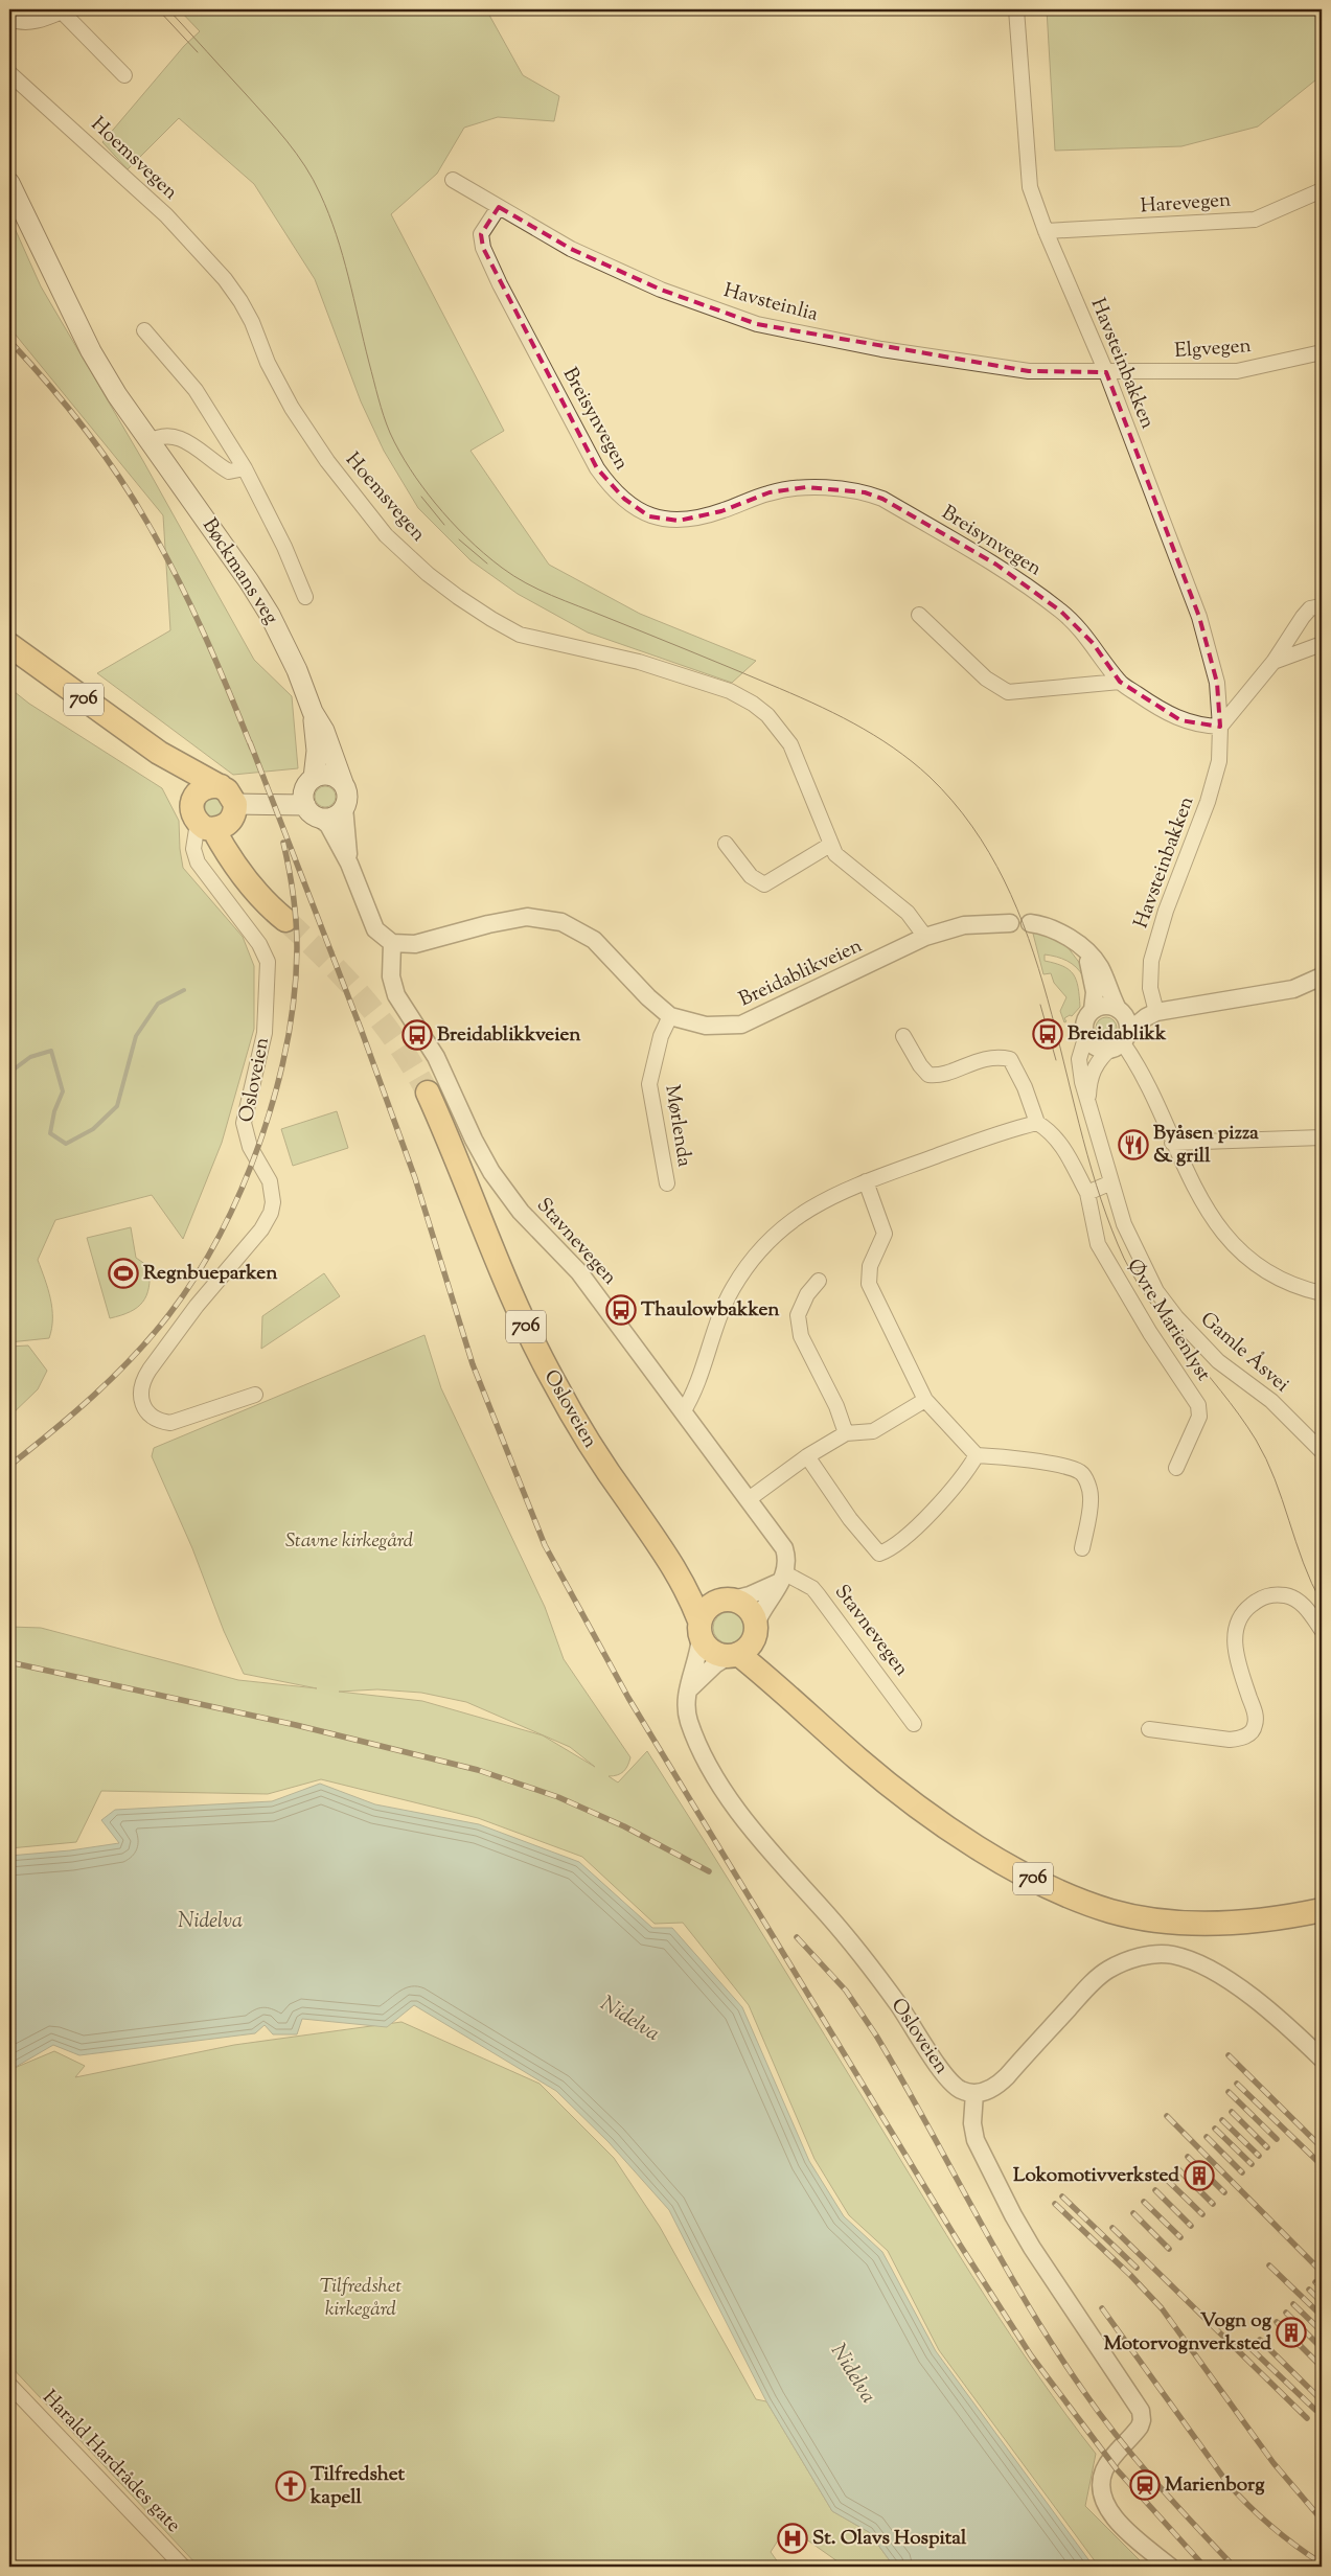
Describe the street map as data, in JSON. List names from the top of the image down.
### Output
{
  "streets": {
    "highway": ["706", "Osloveien"],
    "main road": ["Bøckmans veg"],
    "street": [
      "Hoemsvegen",
      "Harevegen",
      "Havsteinlia",
      "Elgvegen",
      "Havsteinbakken",
      "Breisynvegen",
      "Breidablikveien",
      "Mørlenda",
      "Stavnevegen",
      "Øvre Marienlyst",
      "Gamle Åsvei",
      "Harald Hardrådes gate"
    ]
  },
  "crossings": [
    ["Hoemsvegen", "Breidablikveien"],
    ["Harevegen", "Havsteinbakken"],
    ["Havsteinlia", "Elgvegen"],
    ["Havsteinlia", "Havsteinbakken"],
    ["Havsteinlia", "Breisynvegen"],
    ["Elgvegen", "Havsteinbakken"],
    ["Havsteinbakken", "Breisynvegen"],
    ["706", "Osloveien"],
    ["Breidablikveien", "Mørlenda"],
    ["Breidablikveien", "Stavnevegen"]
  ],
  "water": ["Nidelva"],
  "parks": ["Stavne kirkegård", "Tilfredshet kirkegård"],
  "places": {
    "bus stop": ["Breidablikk", "Breidablikkveien", "Thaulowbakken"],
    "restaurant": ["Byåsen pizza & grill"],
    "sports": ["Regnbueparken"],
    "building": ["Lokomotivverksted", "Vogn og Motorvognverksted"],
    "station": ["Marienborg"],
    "church": ["Tilfredshet kapell"],
    "hospital": ["St. Olavs Hospital"]
  }
}
